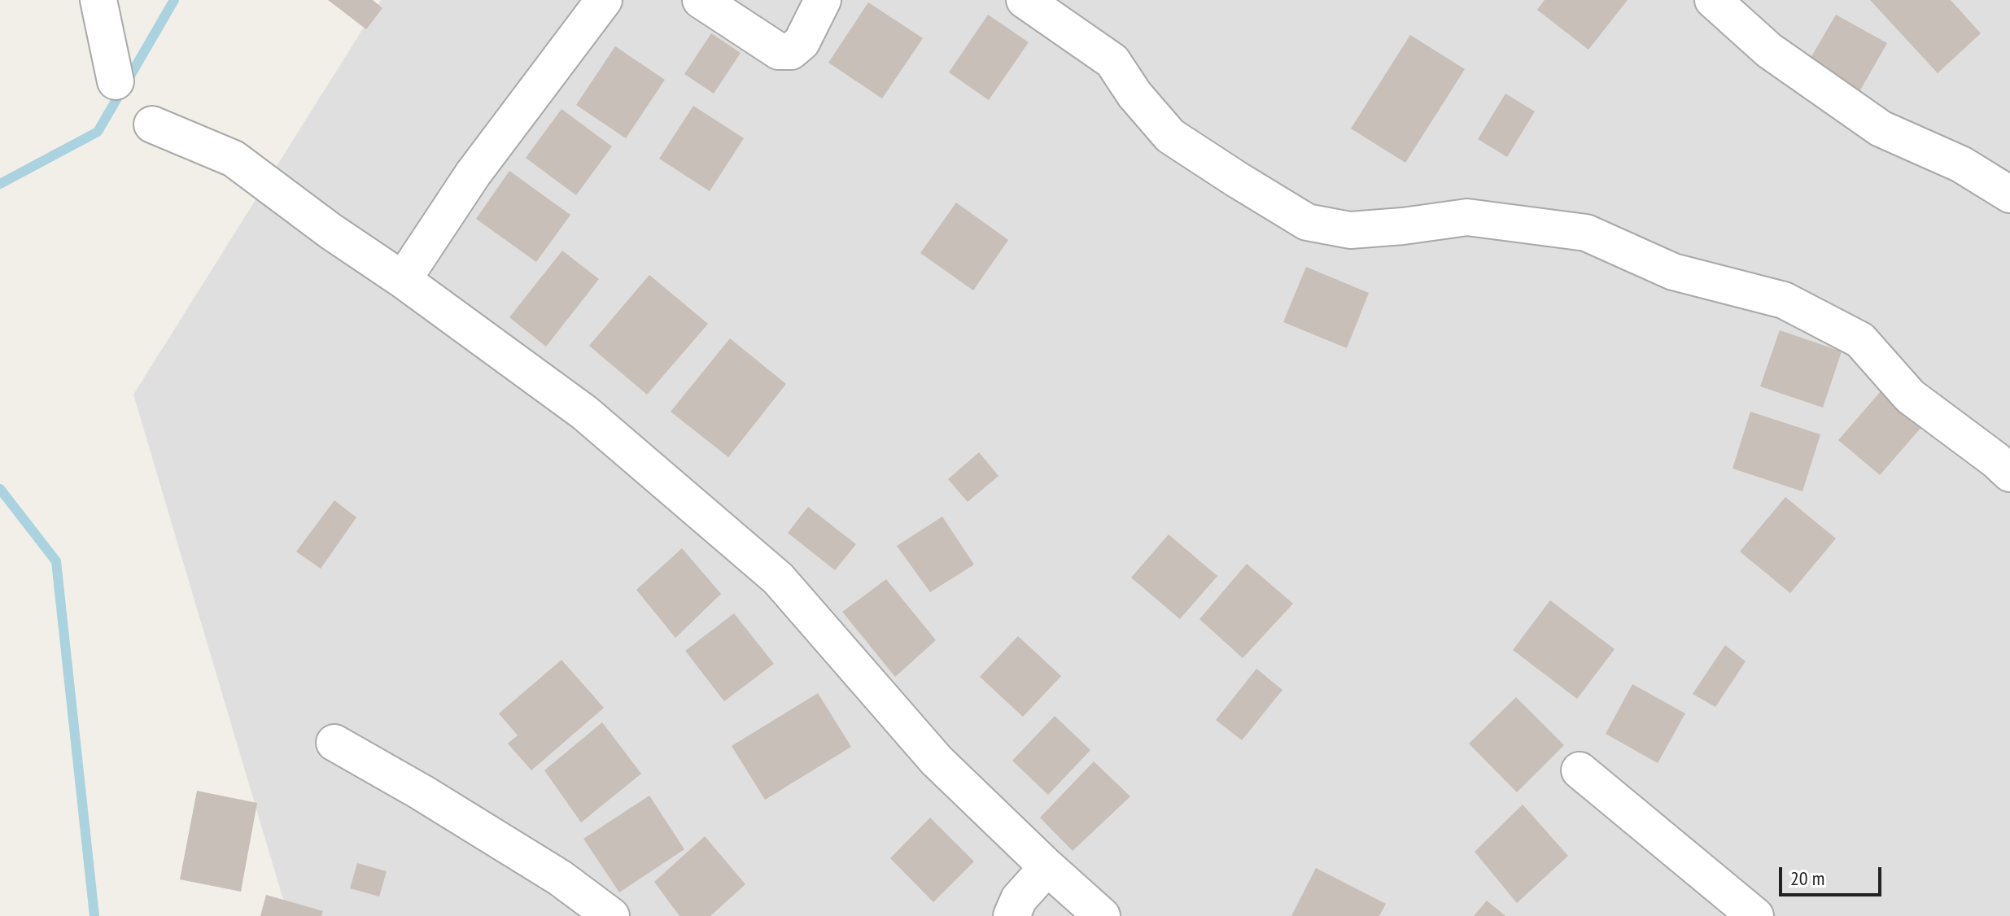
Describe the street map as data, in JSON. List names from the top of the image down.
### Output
{
  "scale_bar": "20 m"
}
